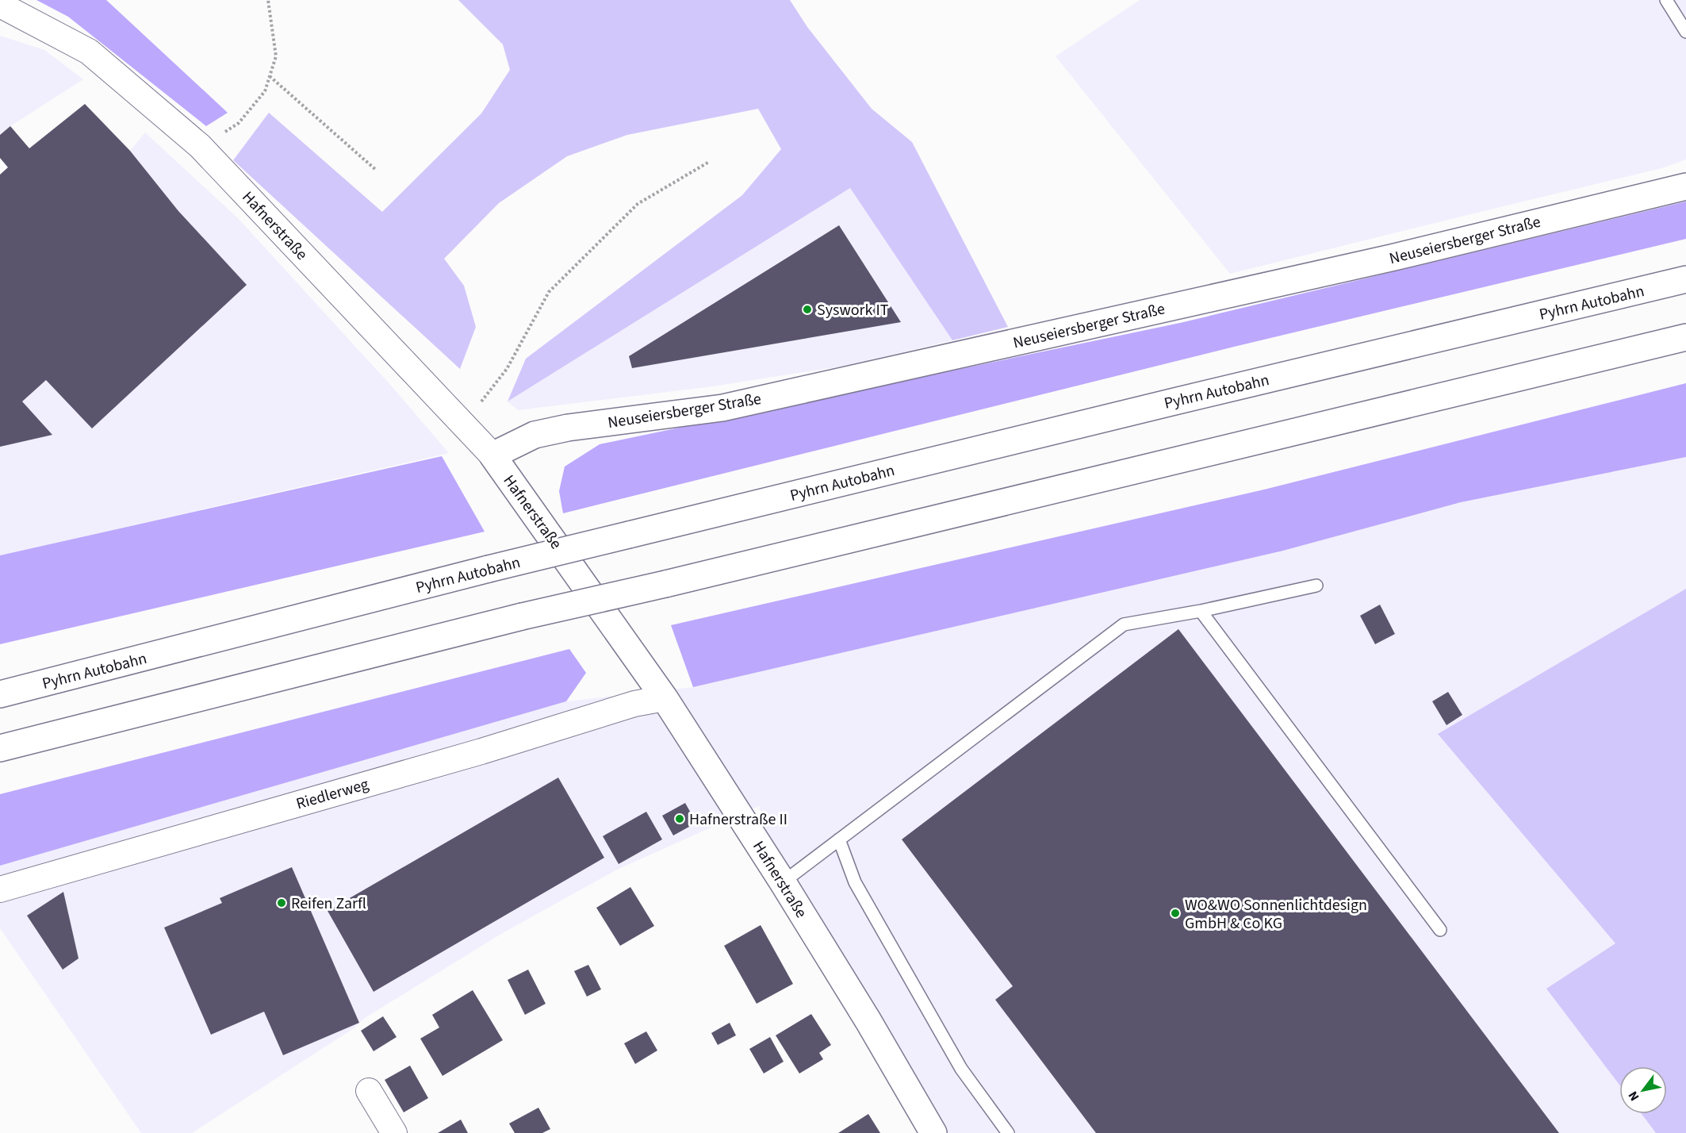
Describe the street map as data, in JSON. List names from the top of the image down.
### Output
{
  "streets": {
    "main road": ["Hafnerstraße", "Neuseiersberger Straße", "Pyhrn Autobahn"],
    "street": ["Riedlerweg"]
  },
  "crossings": [
    ["Hafnerstraße", "Neuseiersberger Straße"],
    ["Hafnerstraße", "Riedlerweg"]
  ],
  "places": [
    "Syswork IT",
    "Hafnerstraße II",
    "Reifen Zarfl",
    "WO&WO Sonnenlichtdesign GmbH & Co KG"
  ],
  "north": "bottom left"
}
